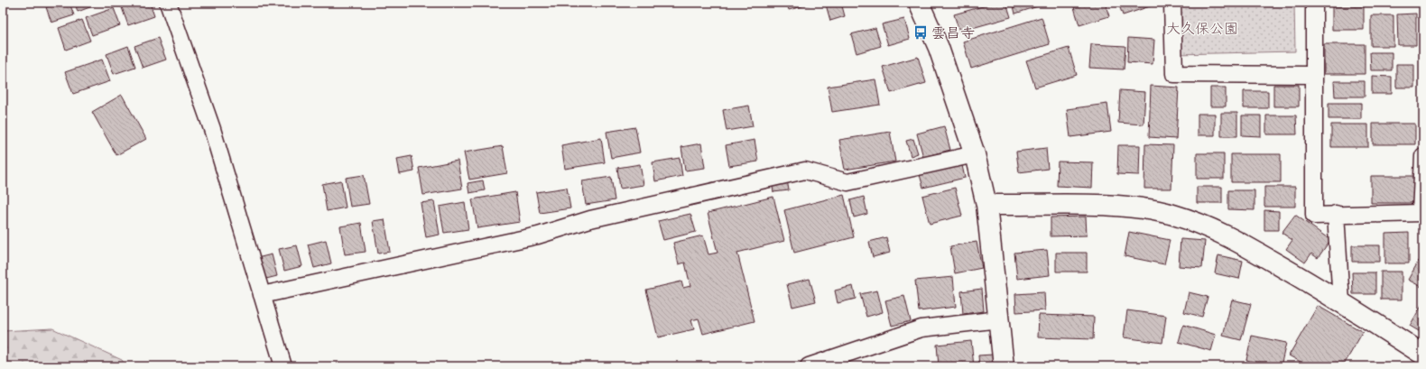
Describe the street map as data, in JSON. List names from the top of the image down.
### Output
{
  "parks": ["大久保公園"],
  "places": {
    "bus stop": ["雲昌寺"]
  }
}
